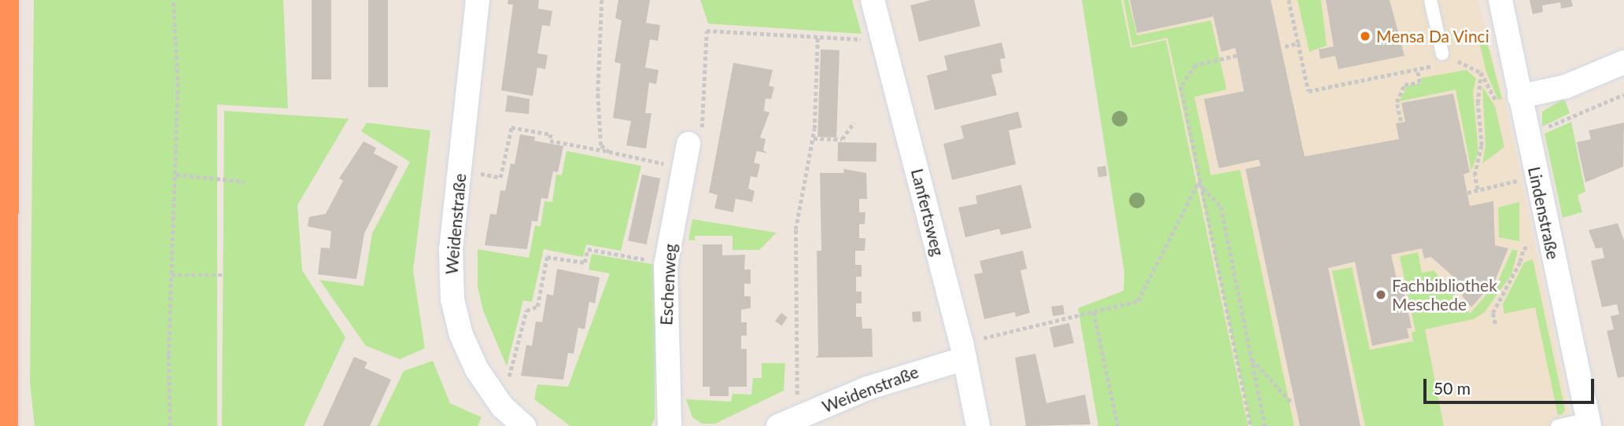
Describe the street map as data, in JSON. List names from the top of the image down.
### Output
{
  "streets": {
    "street": [
      "Lanfertsweg",
      "Lindenstraße",
      "Weidenstraße",
      "Eschenweg"
    ]
  },
  "crossings": [
    ["Lanfertsweg", "Weidenstraße"]
  ],
  "places": ["Mensa Da Vinci", "Fachbibliothek Meschede"],
  "scale_bar": "50 m"
}
